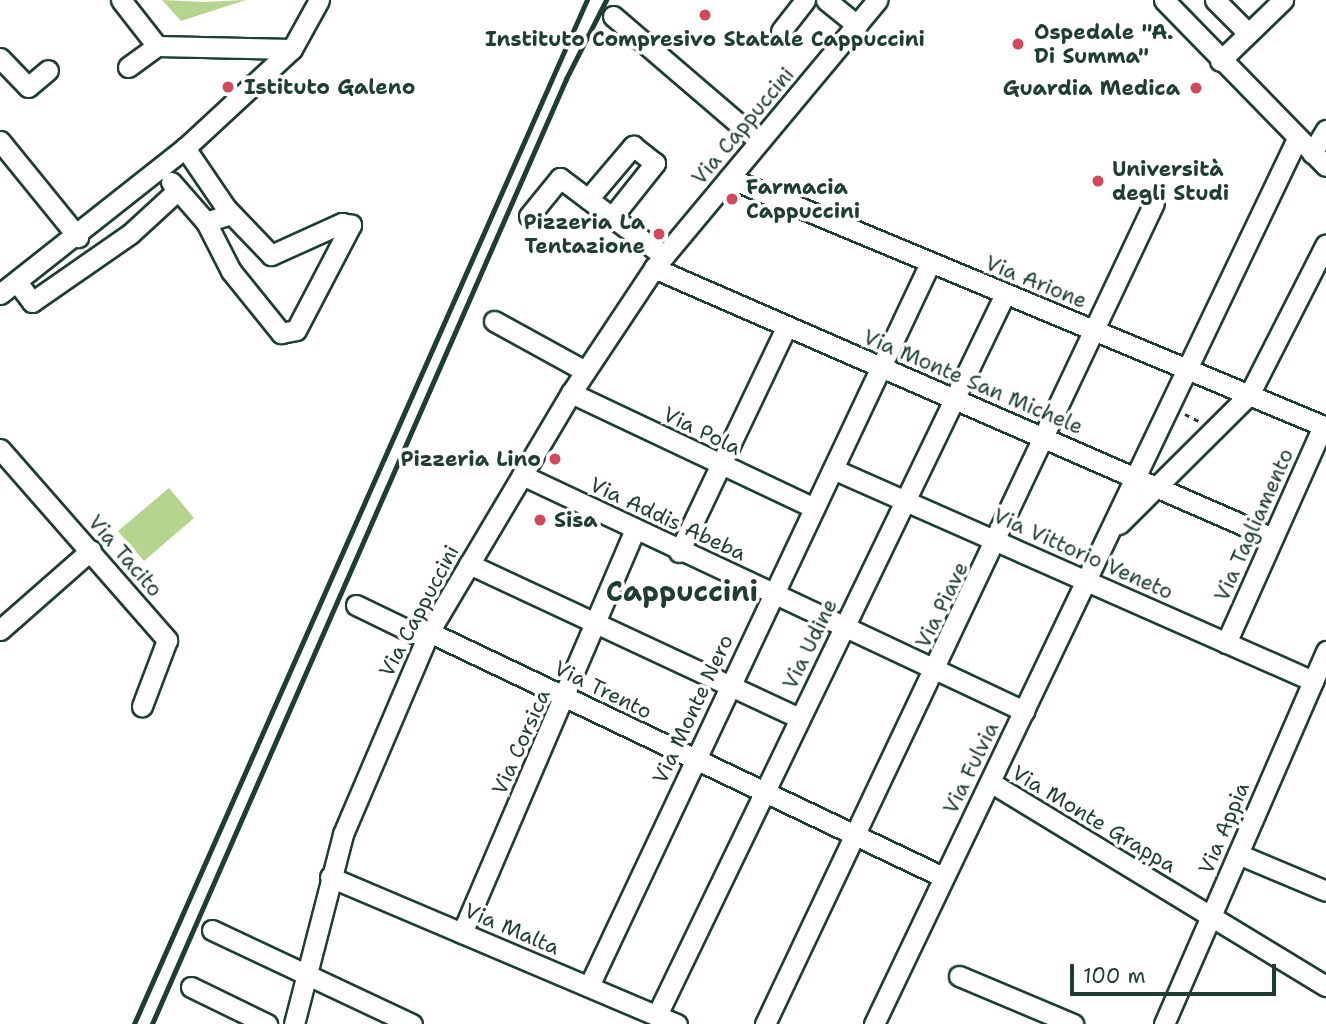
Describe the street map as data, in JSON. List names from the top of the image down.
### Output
{
  "streets": {
    "street": [
      "Via Cappuccini",
      "Via Arione",
      "Via Monte San Michele",
      "Via Pola",
      "Via Addis Abeba",
      "Via Tagliamento",
      "Via Vittorio Veneto",
      "Via Tacito",
      "Via Piave",
      "Via Udine",
      "Via Trento",
      "Via Monte Nero",
      "Via Corsica",
      "Via Fulvia",
      "Via Monte Grappa",
      "Via Appia",
      "Via Malta"
    ]
  },
  "crossings": [
    ["Via Cappuccini", "Via Arione"],
    ["Via Cappuccini", "Via Monte San Michele"],
    ["Via Cappuccini", "Via Pola"],
    ["Via Cappuccini", "Via Addis Abeba"],
    ["Via Cappuccini", "Via Trento"],
    ["Via Cappuccini", "Via Malta"],
    ["Via Arione", "Via Tagliamento"],
    ["Via Arione", "Via Piave"],
    ["Via Arione", "Via Udine"],
    ["Via Arione", "Via Monte Nero"],
    ["Via Arione", "Via Fulvia"],
    ["Via Monte San Michele", "Via Tagliamento"],
    ["Via Monte San Michele", "Via Piave"],
    ["Via Monte San Michele", "Via Udine"],
    ["Via Monte San Michele", "Via Monte Nero"],
    ["Via Monte San Michele", "Via Fulvia"],
    ["Via Pola", "Via Monte Nero"],
    ["Via Addis Abeba", "Via Piave"],
    ["Via Addis Abeba", "Via Udine"],
    ["Via Addis Abeba", "Via Monte Nero"],
    ["Via Addis Abeba", "Via Corsica"],
    ["Via Addis Abeba", "Via Fulvia"],
    ["Via Tagliamento", "Via Vittorio Veneto"],
    ["Via Vittorio Veneto", "Via Piave"],
    ["Via Vittorio Veneto", "Via Udine"],
    ["Via Vittorio Veneto", "Via Monte Nero"],
    ["Via Vittorio Veneto", "Via Fulvia"],
    ["Via Vittorio Veneto", "Via Appia"],
    ["Via Piave", "Via Trento"],
    ["Via Udine", "Via Trento"],
    ["Via Udine", "Via Malta"],
    ["Via Trento", "Via Monte Nero"],
    ["Via Trento", "Via Corsica"],
    ["Via Trento", "Via Fulvia"],
    ["Via Monte Nero", "Via Malta"],
    ["Via Corsica", "Via Malta"],
    ["Via Fulvia", "Via Monte Grappa"],
    ["Via Monte Grappa", "Via Appia"]
  ],
  "districts": ["Cappuccini"],
  "places": [
    "Instituto Compresivo Statale Cappuccini",
    "Ospedale \"A. Di Summa\"",
    "Istituto Galeno",
    "Guardia Medica",
    "Università degli Studi",
    "Farmacia Cappuccini",
    "Pizzeria La Tentazione",
    "Pizzeria Lino",
    "Sisa"
  ],
  "scale_bar": "100 m"
}
